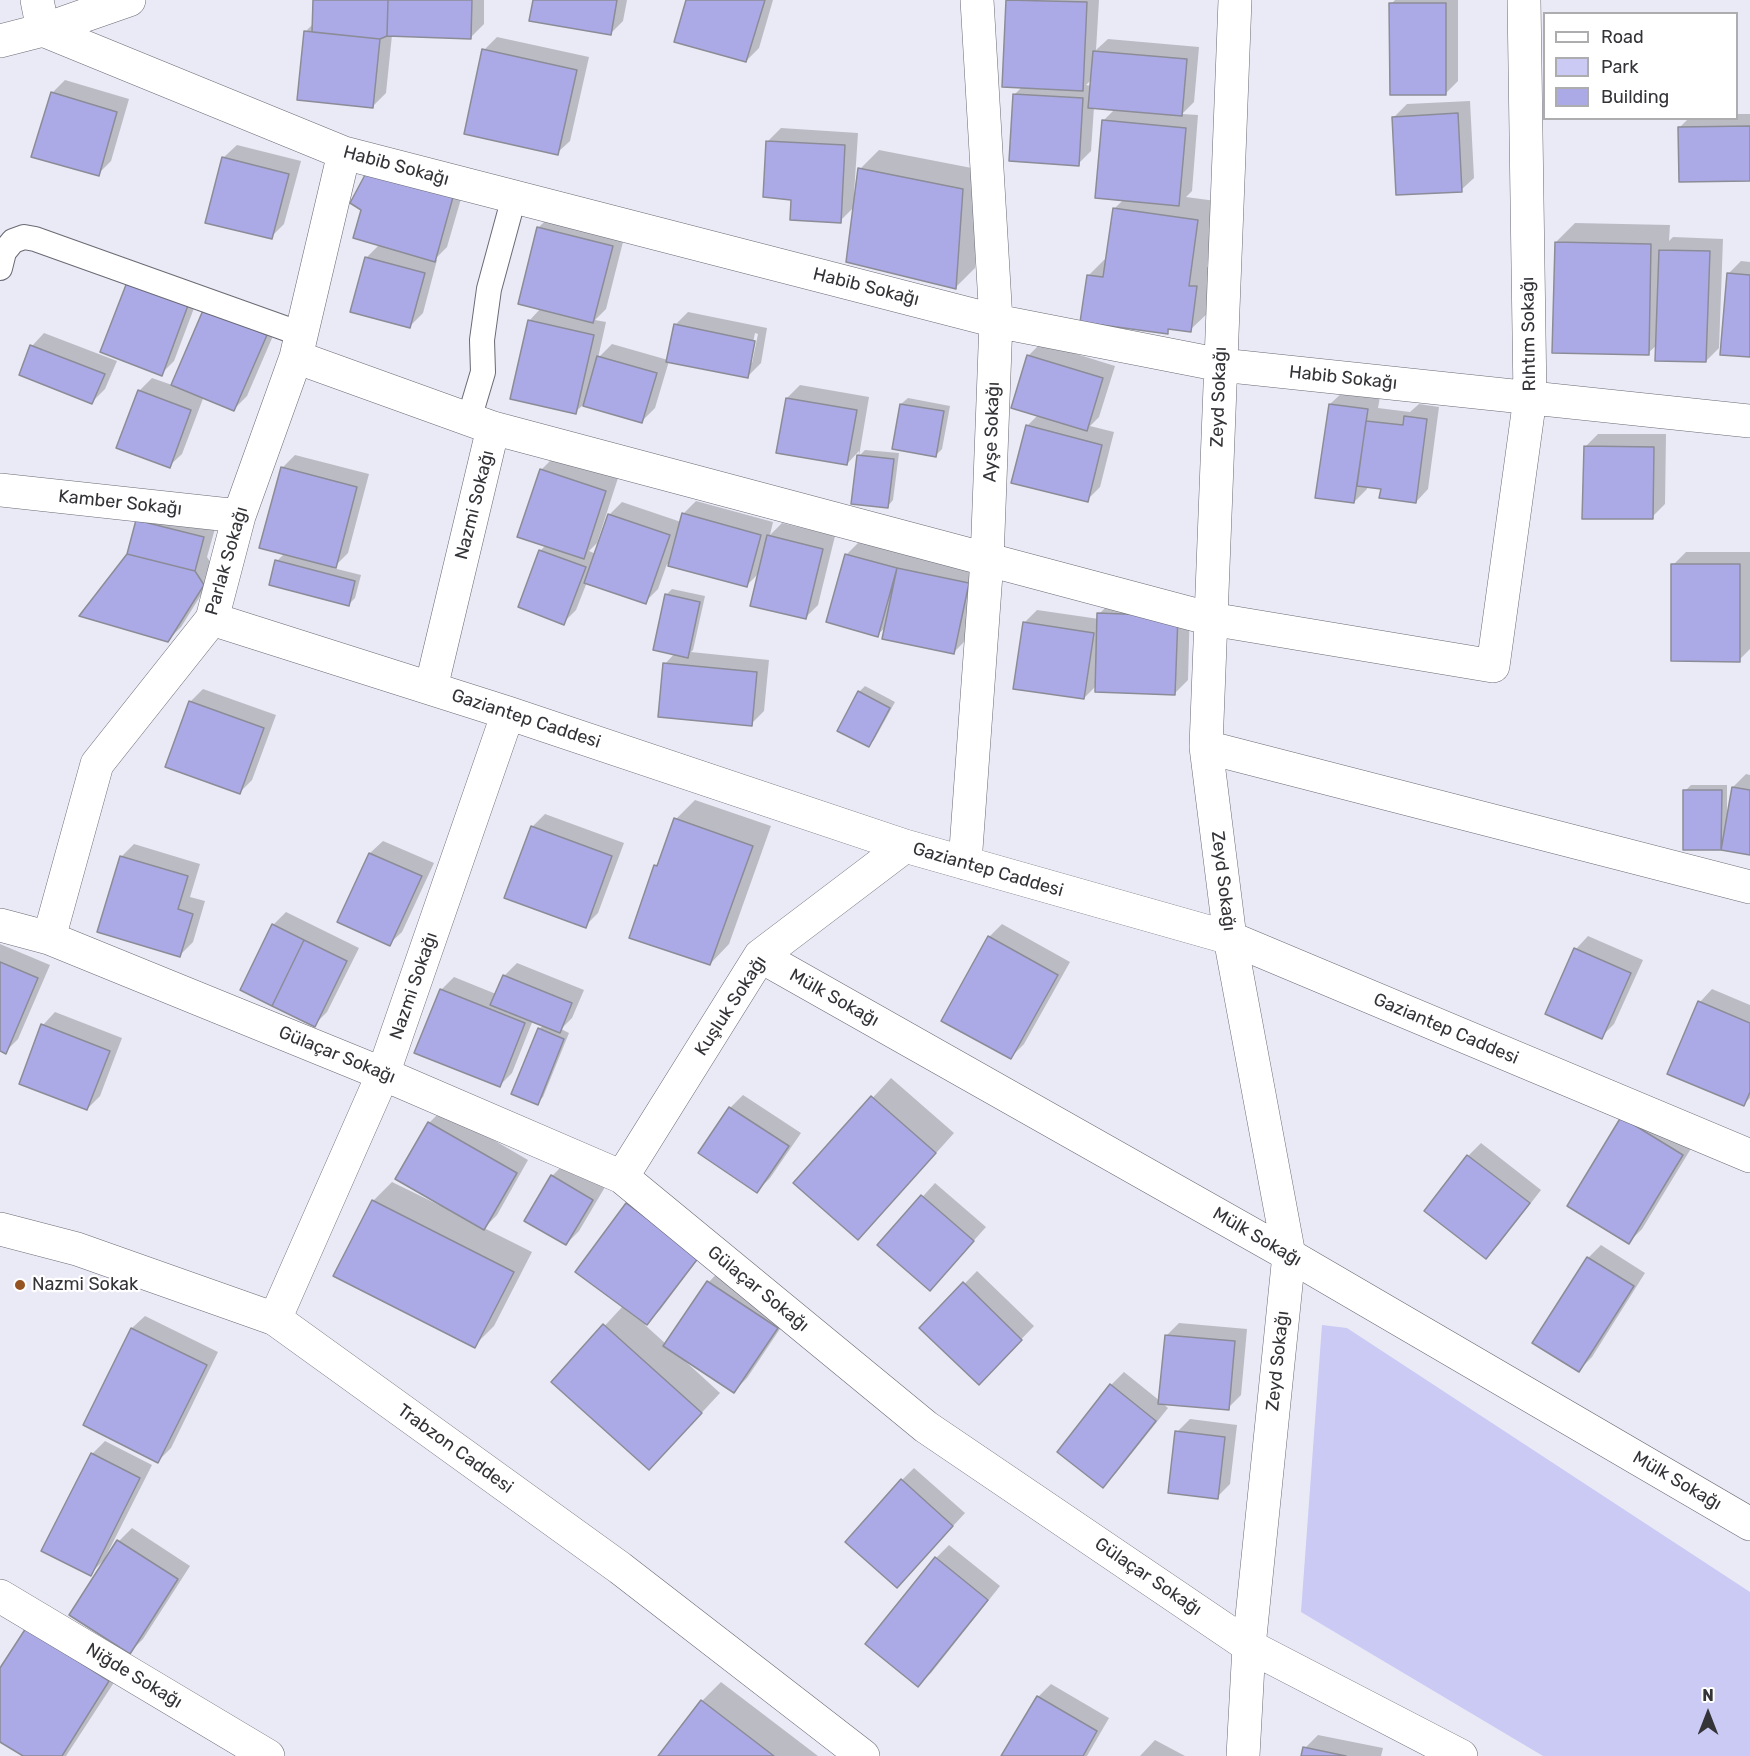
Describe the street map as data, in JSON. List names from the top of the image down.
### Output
{
  "streets": {
    "street": [
      "Habib Sokağı",
      "Rıhtım Sokağı",
      "Zeyd Sokağı",
      "Ayşe Sokağı",
      "Kamber Sokağı",
      "Nazmi Sokağı",
      "Parlak Sokağı",
      "Gaziantep Caddesi",
      "Mülk Sokağı",
      "Kuşluk Sokağı",
      "Gülaçar Sokağı",
      "Trabzon Caddesi",
      "Niğde Sokağı"
    ]
  },
  "crossings": [
    ["Habib Sokağı", "Rıhtım Sokağı"],
    ["Habib Sokağı", "Zeyd Sokağı"],
    ["Habib Sokağı", "Ayşe Sokağı"],
    ["Habib Sokağı", "Parlak Sokağı"],
    ["Rıhtım Sokağı", "Zeyd Sokağı"],
    ["Zeyd Sokağı", "Gaziantep Caddesi"],
    ["Zeyd Sokağı", "Mülk Sokağı"],
    ["Zeyd Sokağı", "Gülaçar Sokağı"],
    ["Ayşe Sokağı", "Gaziantep Caddesi"],
    ["Kamber Sokağı", "Parlak Sokağı"],
    ["Nazmi Sokağı", "Gaziantep Caddesi"],
    ["Nazmi Sokağı", "Gülaçar Sokağı"],
    ["Nazmi Sokağı", "Trabzon Caddesi"],
    ["Parlak Sokağı", "Gaziantep Caddesi"],
    ["Parlak Sokağı", "Gülaçar Sokağı"],
    ["Gaziantep Caddesi", "Kuşluk Sokağı"],
    ["Mülk Sokağı", "Kuşluk Sokağı"],
    ["Kuşluk Sokağı", "Gülaçar Sokağı"]
  ],
  "places": ["Nazmi Sokak"],
  "legend": ["Road", "Park", "Building"],
  "north": "top"
}
